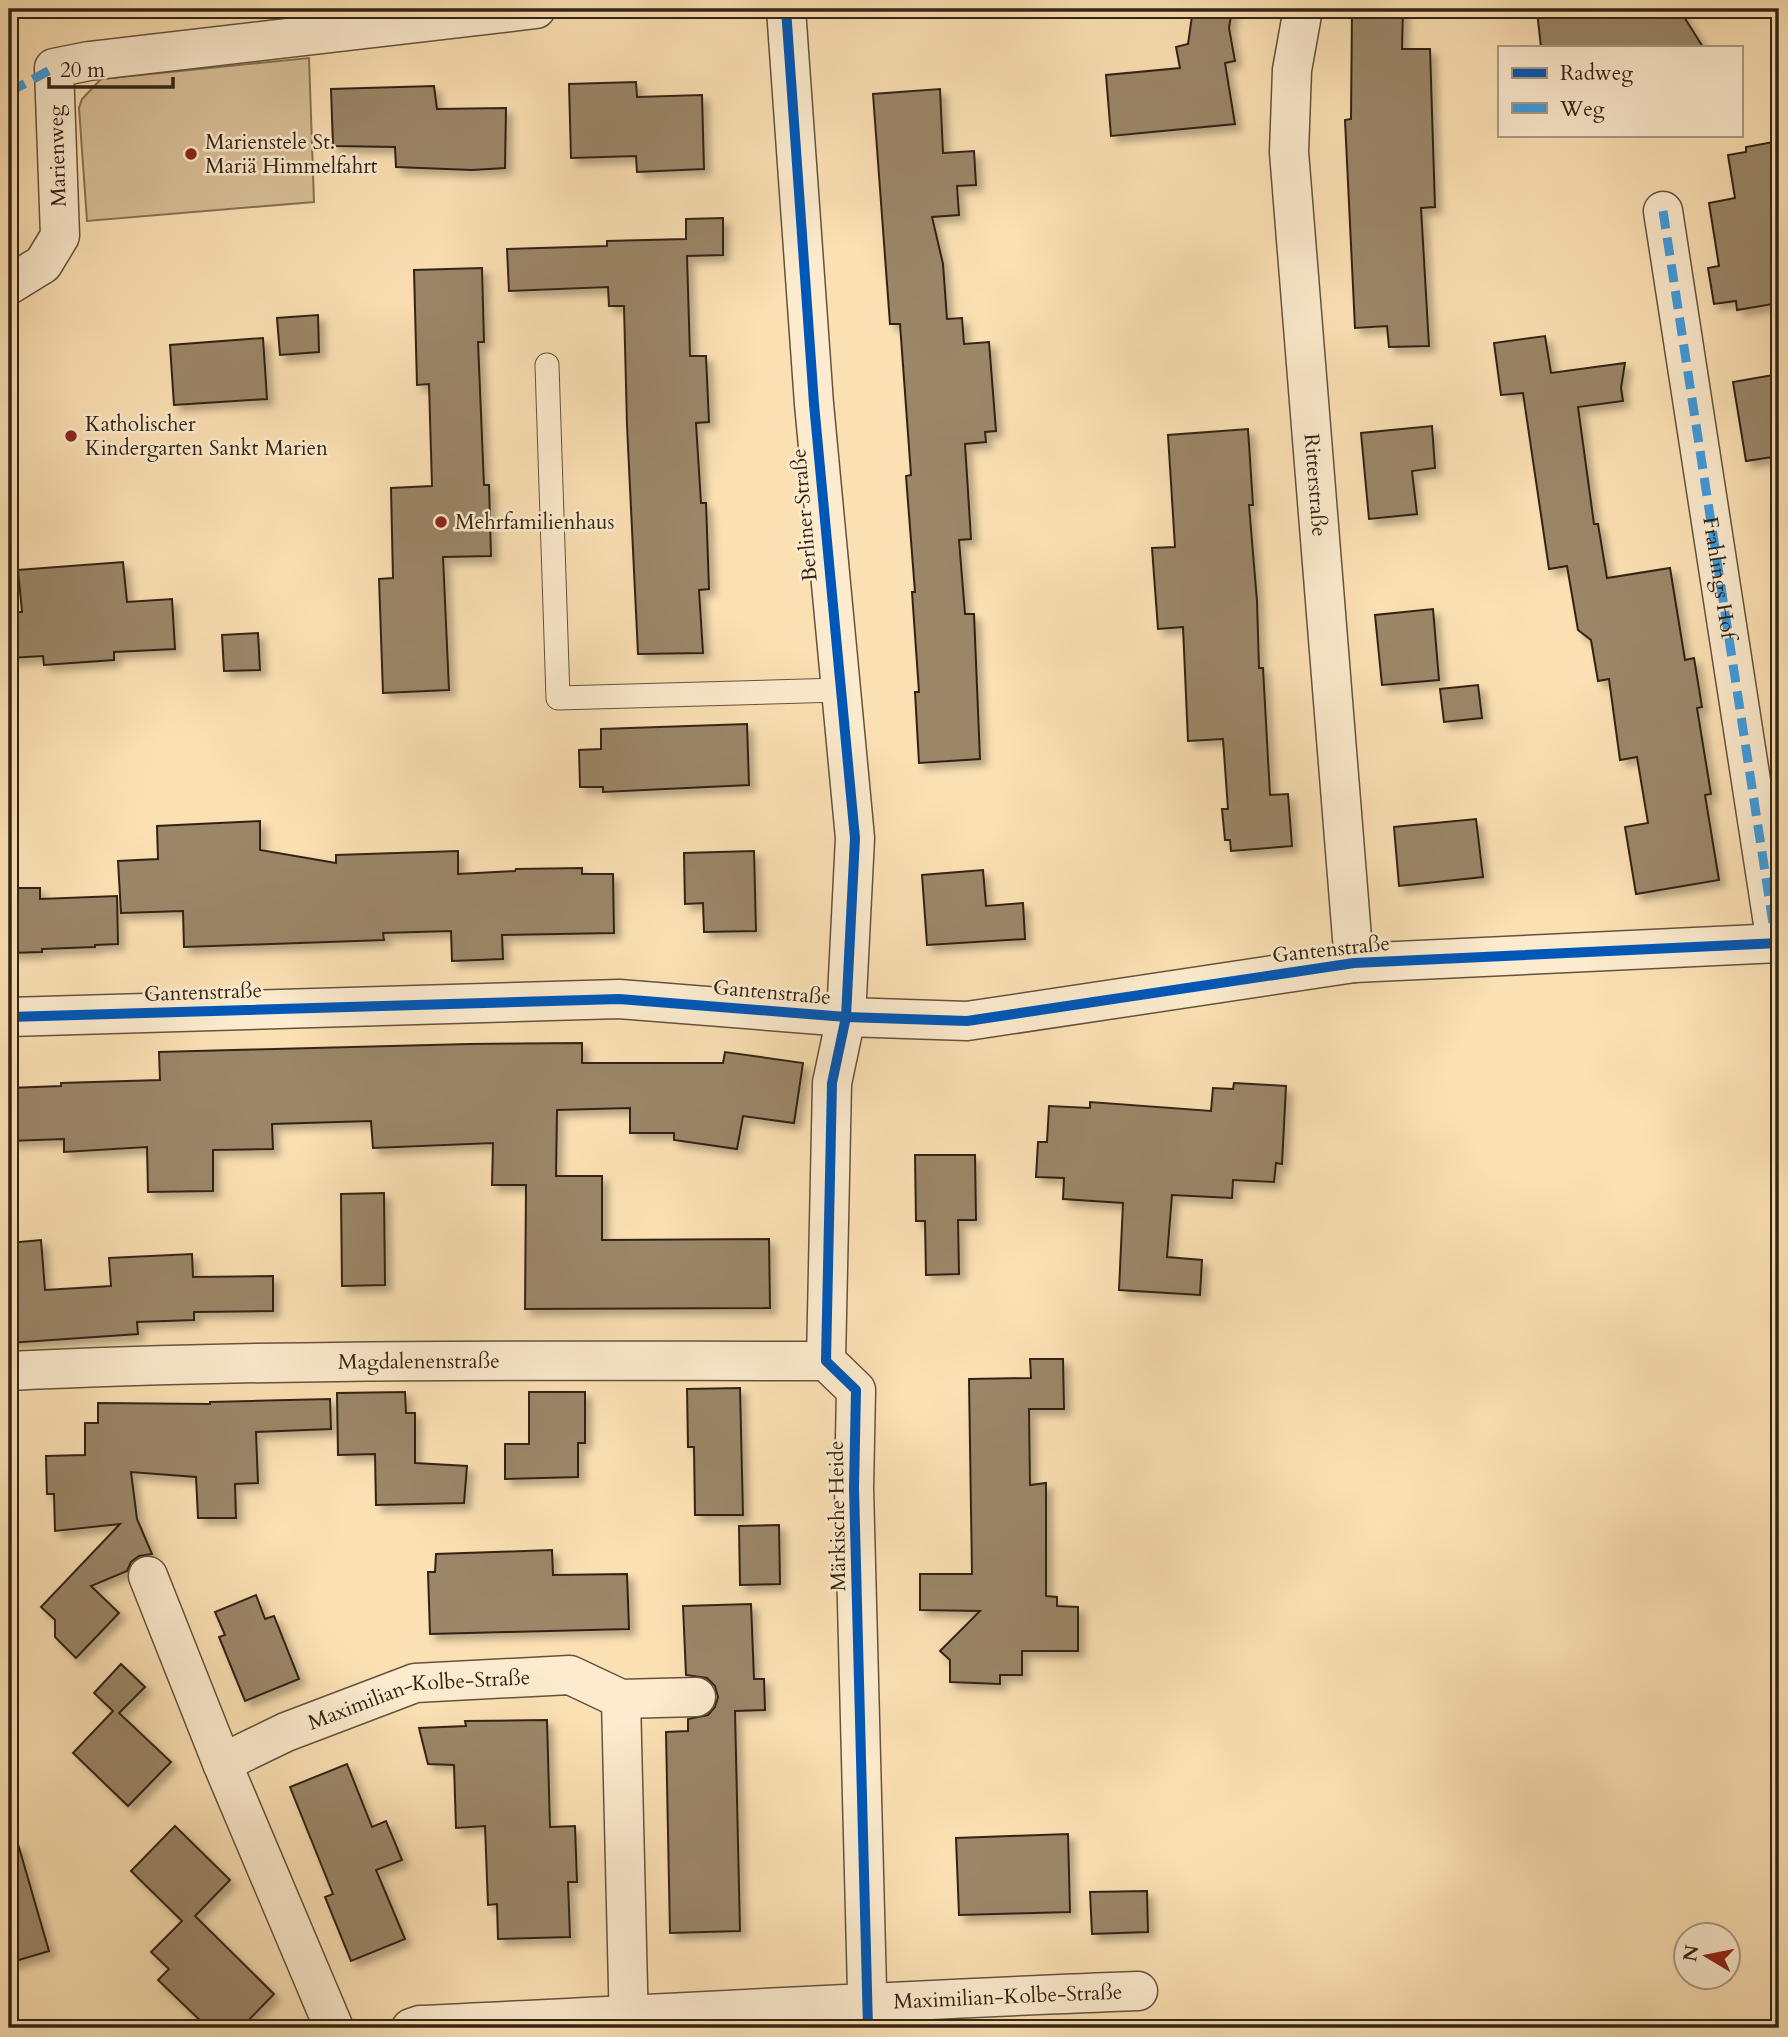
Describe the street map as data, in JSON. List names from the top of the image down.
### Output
{
  "streets": {
    "street": [
      "Marienweg",
      "Ritterstraße",
      "Berliner Straße",
      "Frahlings Hof",
      "Gantenstraße",
      "Magdalenenstraße",
      "Märkische Heide",
      "Maximilian-Kolbe-Straße"
    ]
  },
  "crossings": [
    ["Ritterstraße", "Gantenstraße"],
    ["Berliner Straße", "Gantenstraße"],
    ["Frahlings Hof", "Gantenstraße"],
    ["Magdalenenstraße", "Märkische Heide"],
    ["Märkische Heide", "Maximilian-Kolbe-Straße"]
  ],
  "places": ["Marienstele St. Mariä Himmelfahrt", "Katholischer Kindergarten Sankt Marien", "Mehrfamilienhaus"],
  "legend": ["Radweg", "Weg"],
  "scale_bar": "20 m",
  "north": "left"
}
